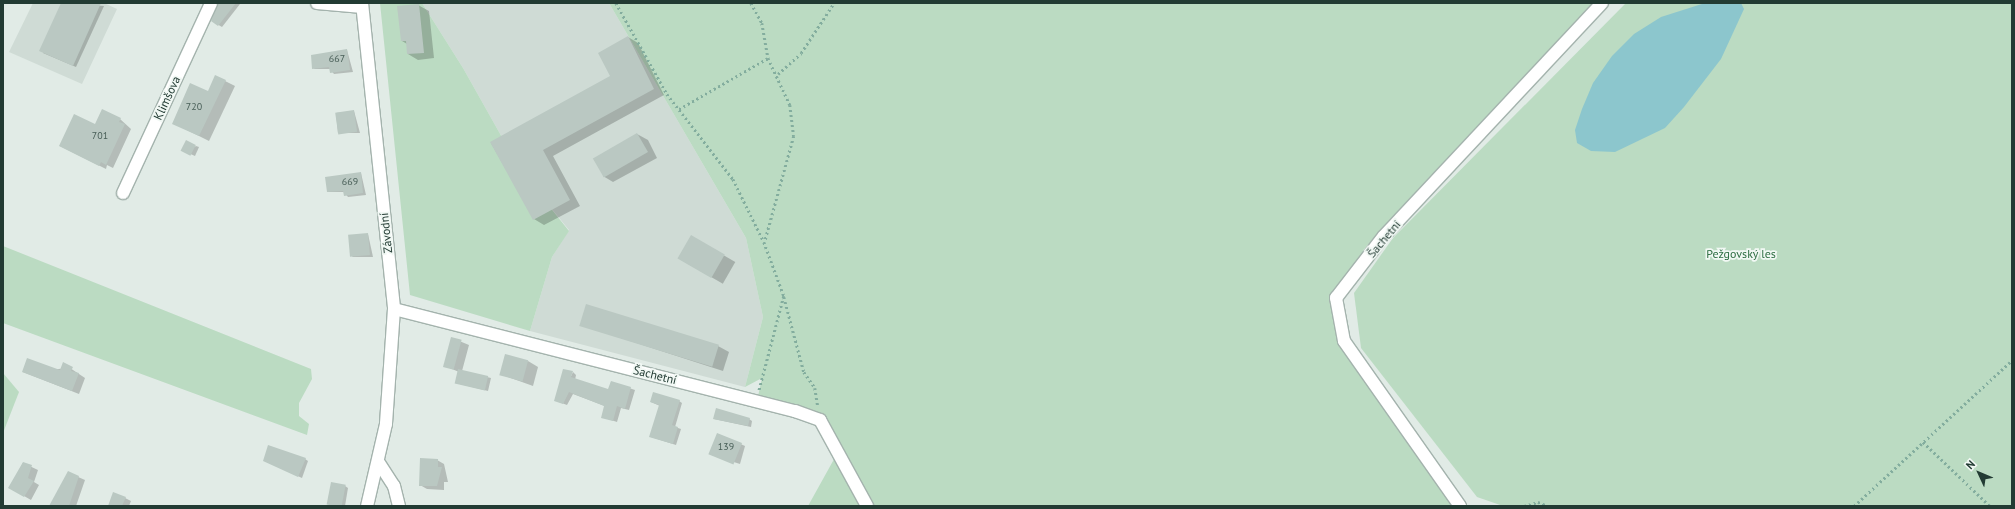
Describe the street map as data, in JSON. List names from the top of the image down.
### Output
{
  "streets": {
    "street": ["Klimšova", "Závodní", "Šachetní"]
  },
  "crossings": [
    ["Závodní", "Šachetní"]
  ],
  "parks": ["Pežgovský les"],
  "house_numbers": [
    "667",
    "720",
    "701",
    "669",
    "139"
  ],
  "north": "top left"
}
